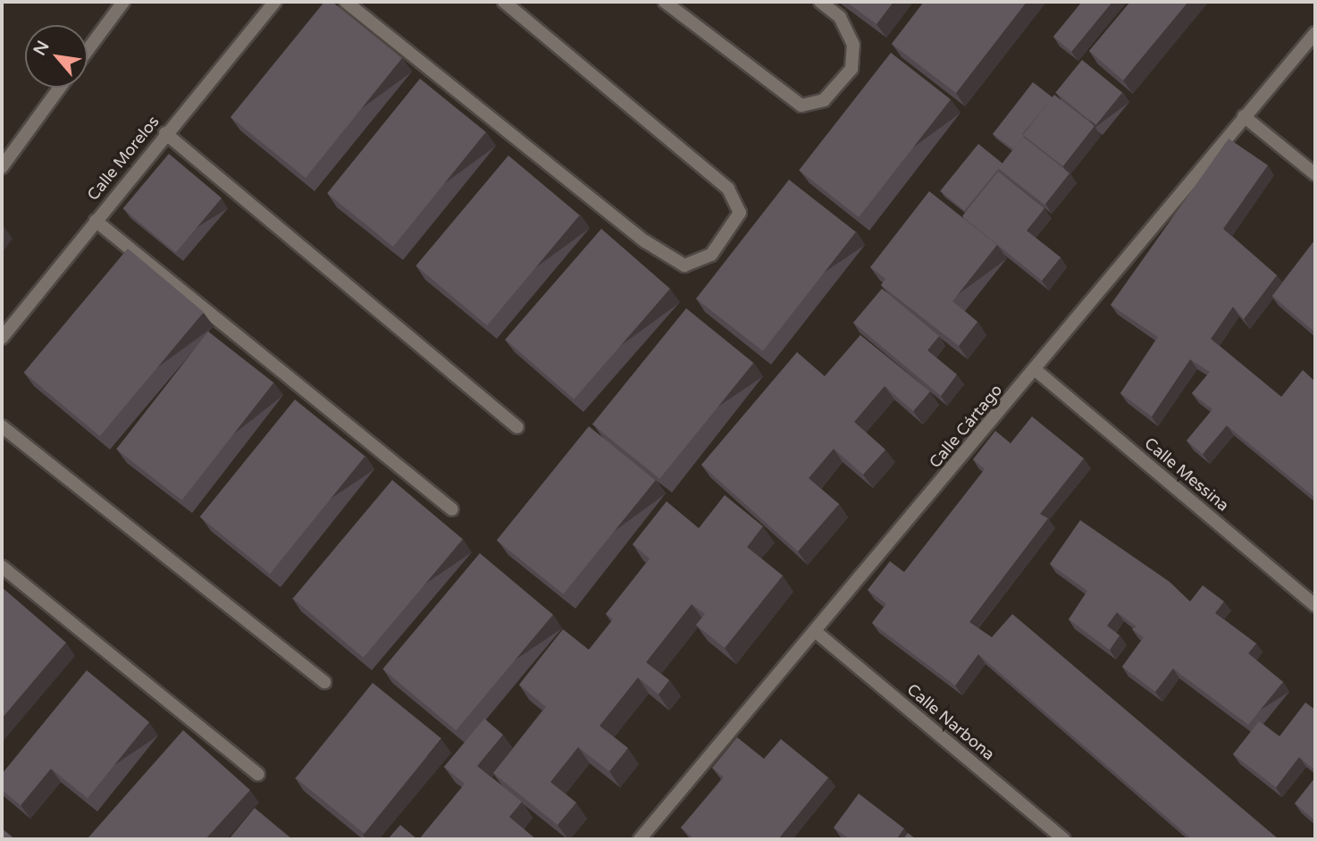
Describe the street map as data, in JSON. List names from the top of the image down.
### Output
{
  "streets": {
    "street": [
      "Calle Morelos",
      "Calle Cártago",
      "Calle Messina",
      "Calle Narbona"
    ]
  },
  "crossings": [
    ["Calle Cártago", "Calle Messina"],
    ["Calle Cártago", "Calle Narbona"]
  ],
  "north": "top left"
}
